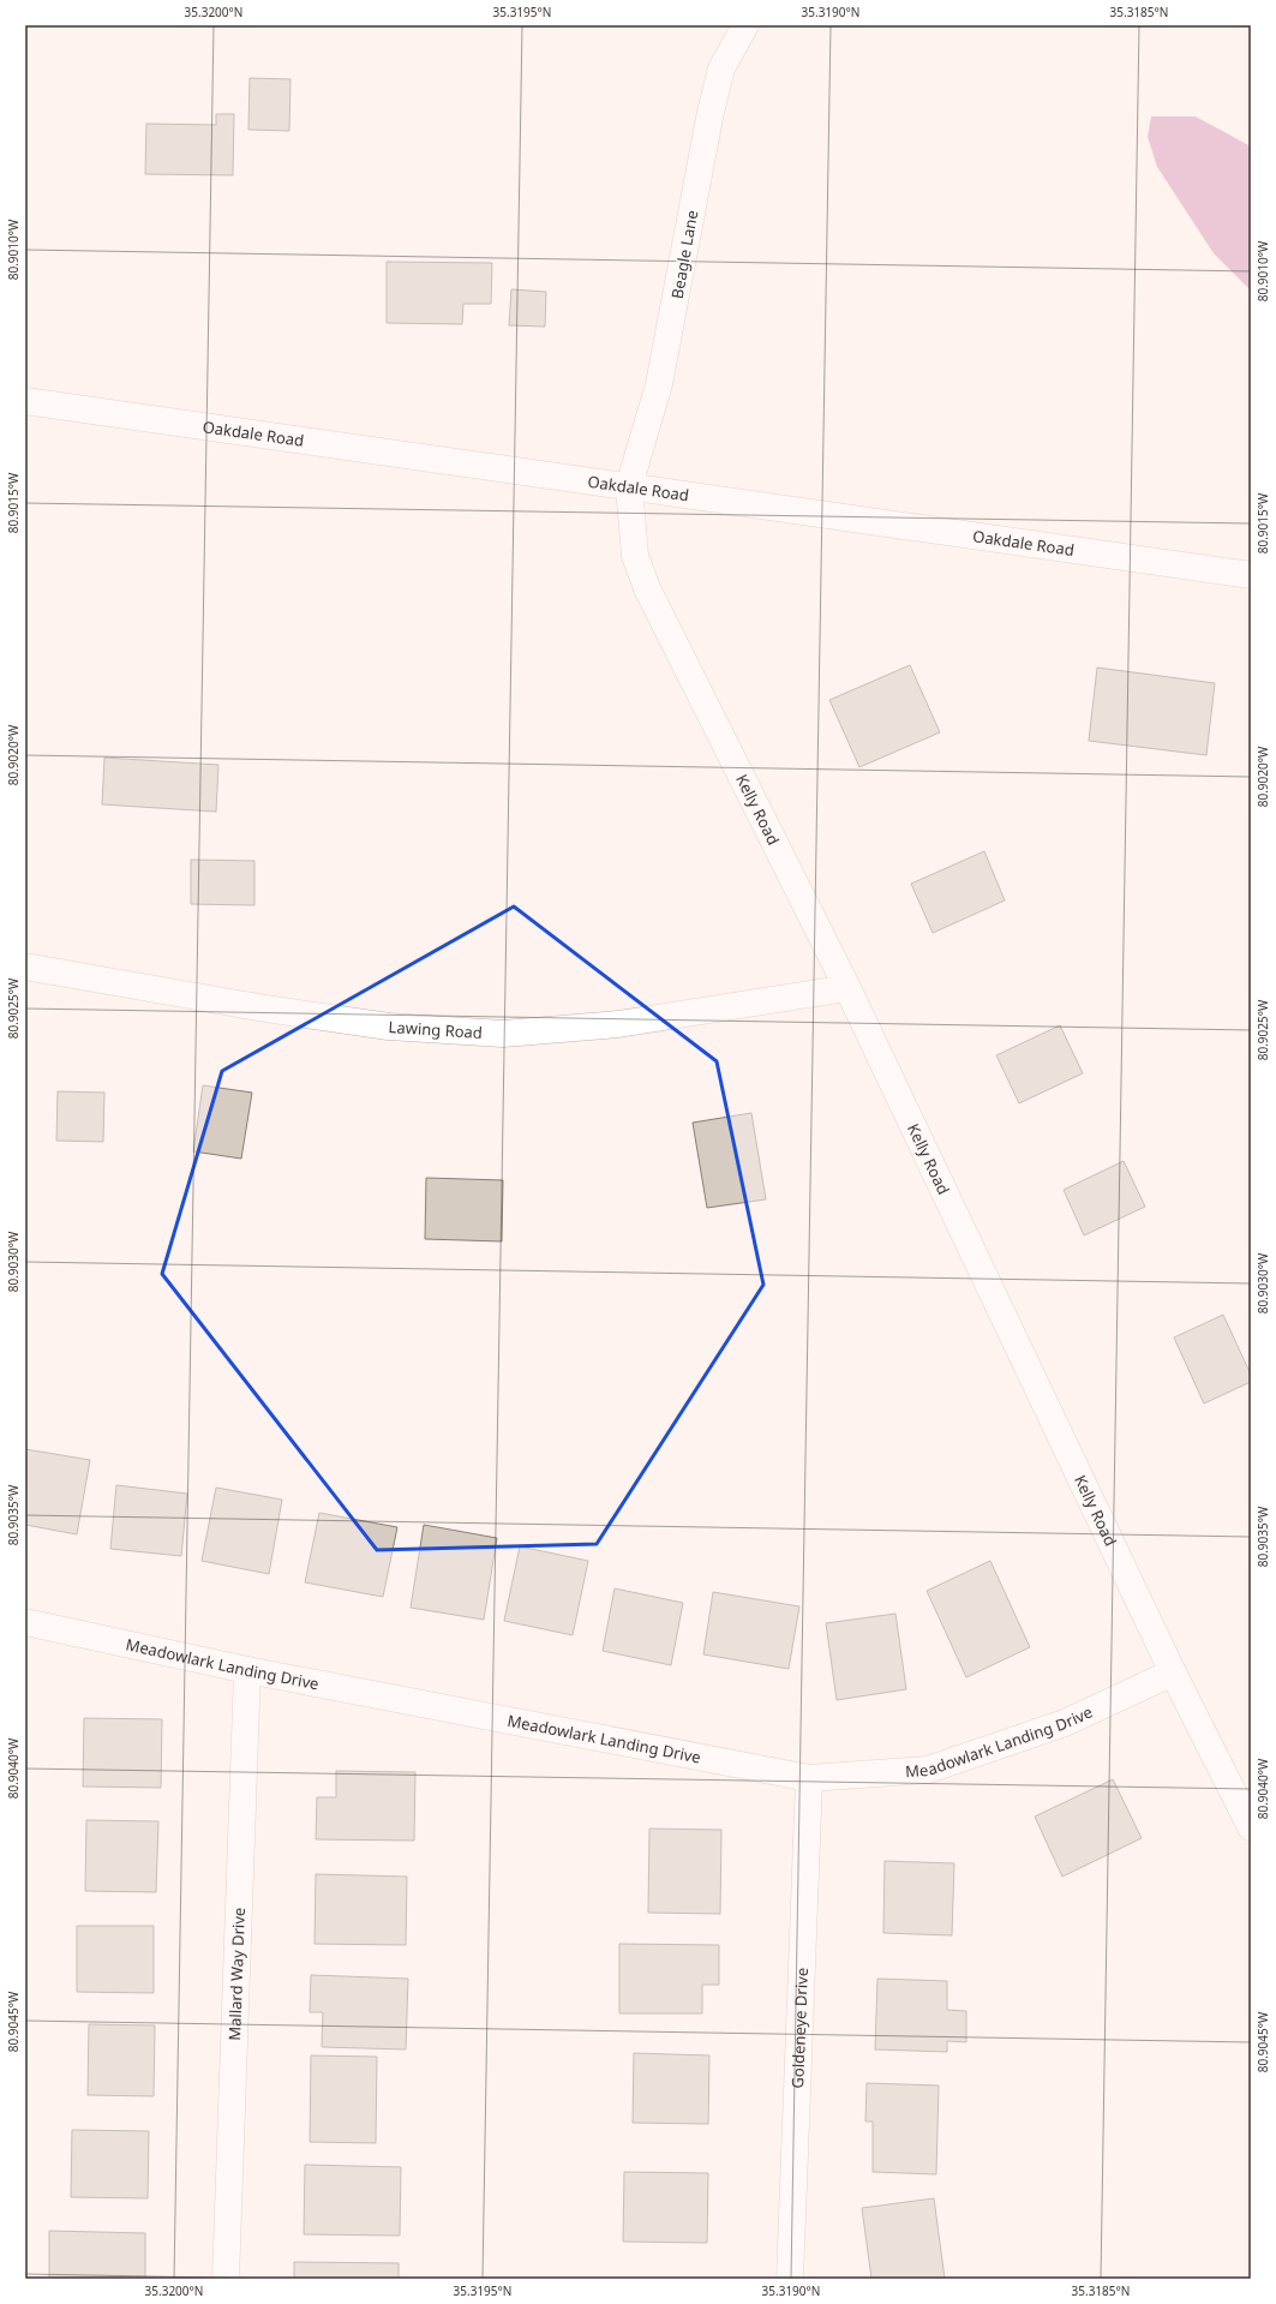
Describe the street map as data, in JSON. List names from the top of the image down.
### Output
{
  "streets": {
    "street": [
      "Beagle Lane",
      "Oakdale Road",
      "Kelly Road",
      "Lawing Road",
      "Meadowlark Landing Drive",
      "Mallard Way Drive",
      "Goldeneye Drive"
    ]
  },
  "crossings": [
    ["Beagle Lane", "Oakdale Road"],
    ["Beagle Lane", "Kelly Road"],
    ["Oakdale Road", "Kelly Road"],
    ["Kelly Road", "Lawing Road"],
    ["Kelly Road", "Meadowlark Landing Drive"],
    ["Meadowlark Landing Drive", "Mallard Way Drive"],
    ["Meadowlark Landing Drive", "Goldeneye Drive"]
  ],
  "coordinates": [
    "35.3200°N",
    "35.3195°N",
    "35.3190°N",
    "35.3185°N",
    "80.9010°W",
    "80.9015°W",
    "80.9020°W",
    "80.9025°W",
    "80.9030°W",
    "80.9035°W",
    "80.9040°W",
    "80.9045°W"
  ]
}
